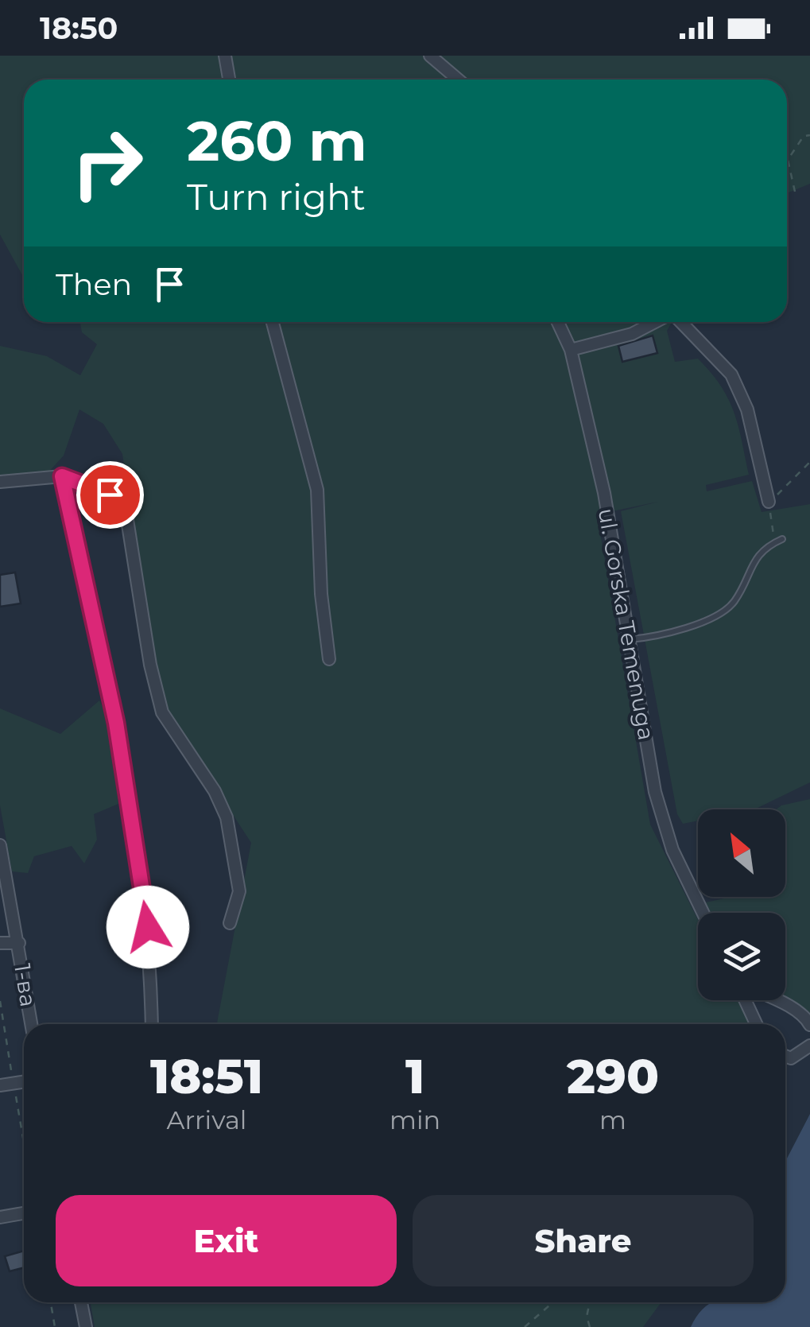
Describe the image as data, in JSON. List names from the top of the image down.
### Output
{
  "streets": {
    "street": ["ul. Gorska Temenuga", "1-ва"]
  },
  "north": "top left",
  "page": {
    "status": "18:50",
    "turn": ["260 m", "Turn right"],
    "then": "Then",
    "eta": [
      "18:51",
      "Arrival",
      "1",
      "min",
      "290",
      "m"
    ],
    "buttons": ["Exit", "Share"]
  }
}
